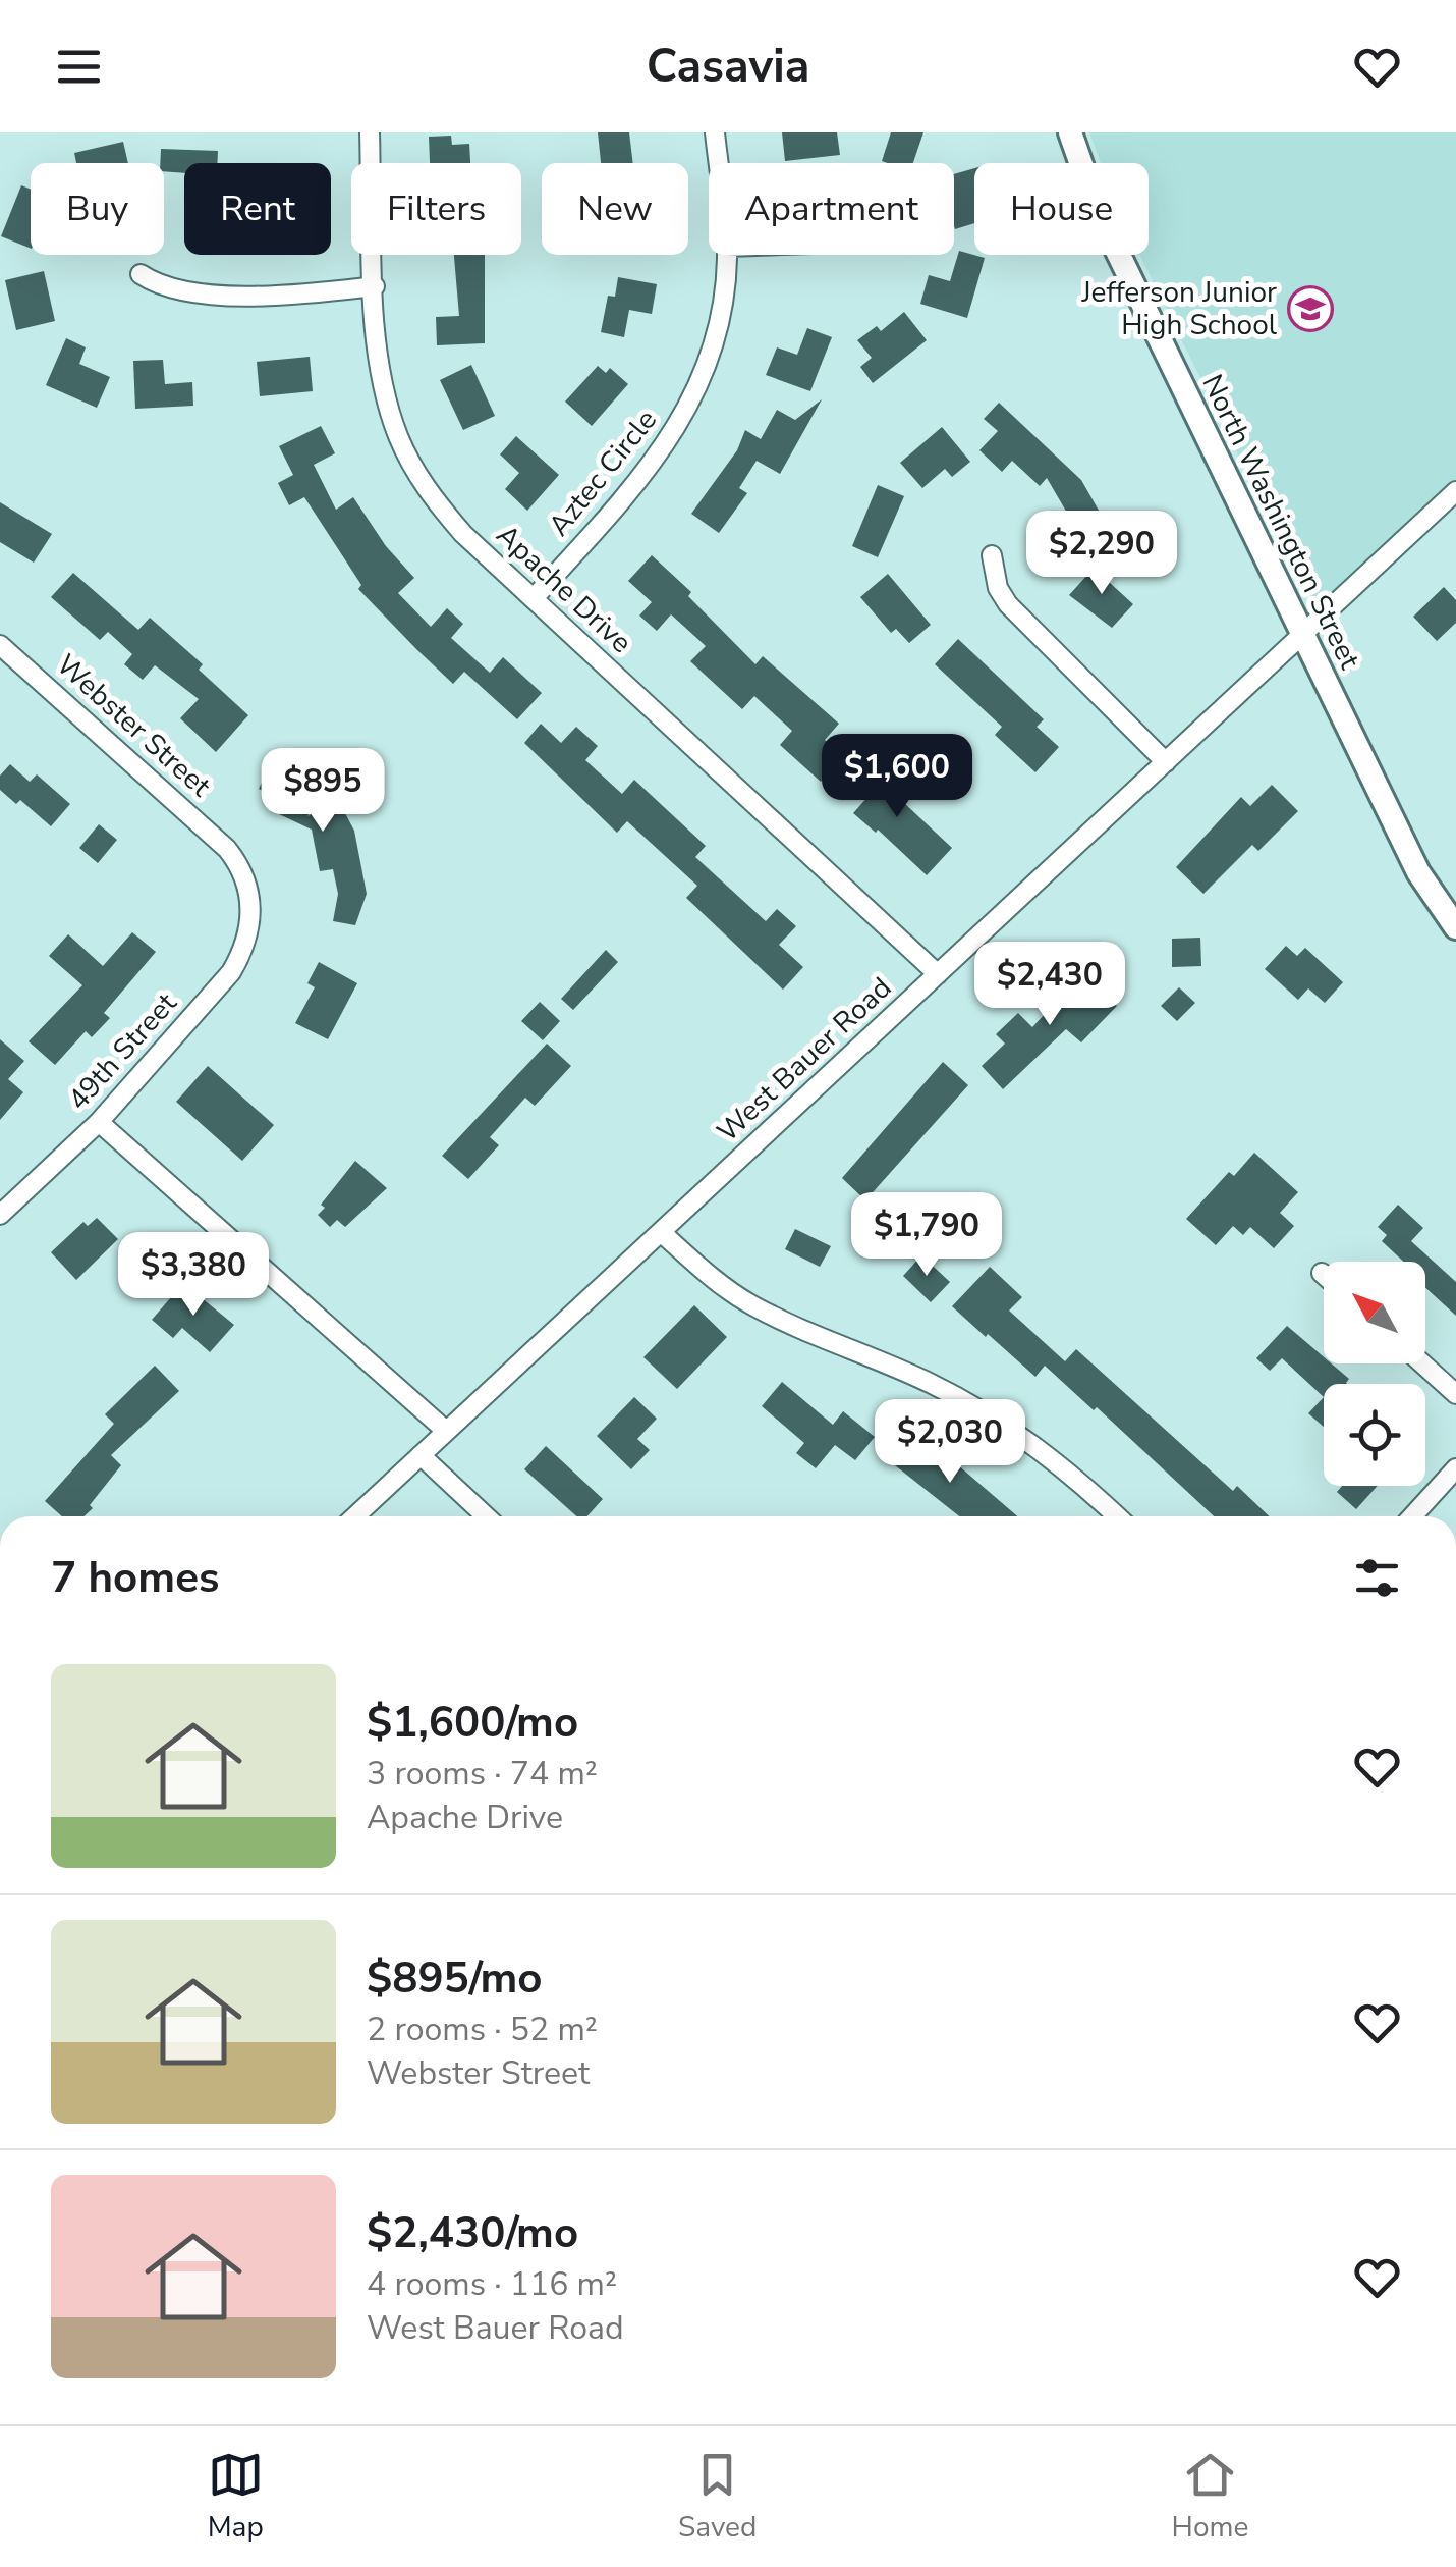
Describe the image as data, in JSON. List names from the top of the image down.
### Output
{
  "streets": {
    "main road": ["North Washington Street"],
    "street": [
      "Aztec Circle",
      "Apache Drive",
      "Webster Street",
      "49th Street",
      "West Bauer Road"
    ]
  },
  "crossings": [
    ["Aztec Circle", "Apache Drive"],
    ["North Washington Street", "West Bauer Road"],
    ["Apache Drive", "West Bauer Road"],
    ["Webster Street", "49th Street"]
  ],
  "places": {
    "school or university": ["Jefferson Junior High School"]
  },
  "north": "top left",
  "page": {
    "header": "Casavia",
    "chip": [
      "Buy",
      "Rent",
      "Filters",
      "New",
      "Apartment",
      "House"
    ],
    "price": [
      "$2,290",
      "$1,600",
      "$895",
      "$2,430",
      "$1,790",
      "$3,380",
      "$2,030"
    ],
    "heading": "7 homes",
    "list": [
      {
        "name": "$1,600/mo",
        "note": "3 rooms · 74 m² · Apache Drive"
      },
      {
        "name": "$895/mo",
        "note": "2 rooms · 52 m² · Webster Street"
      },
      {
        "name": "$2,430/mo",
        "note": "4 rooms · 116 m² · West Bauer Road"
      }
    ],
    "tabs": ["Map", "Saved", "Home"]
  }
}
